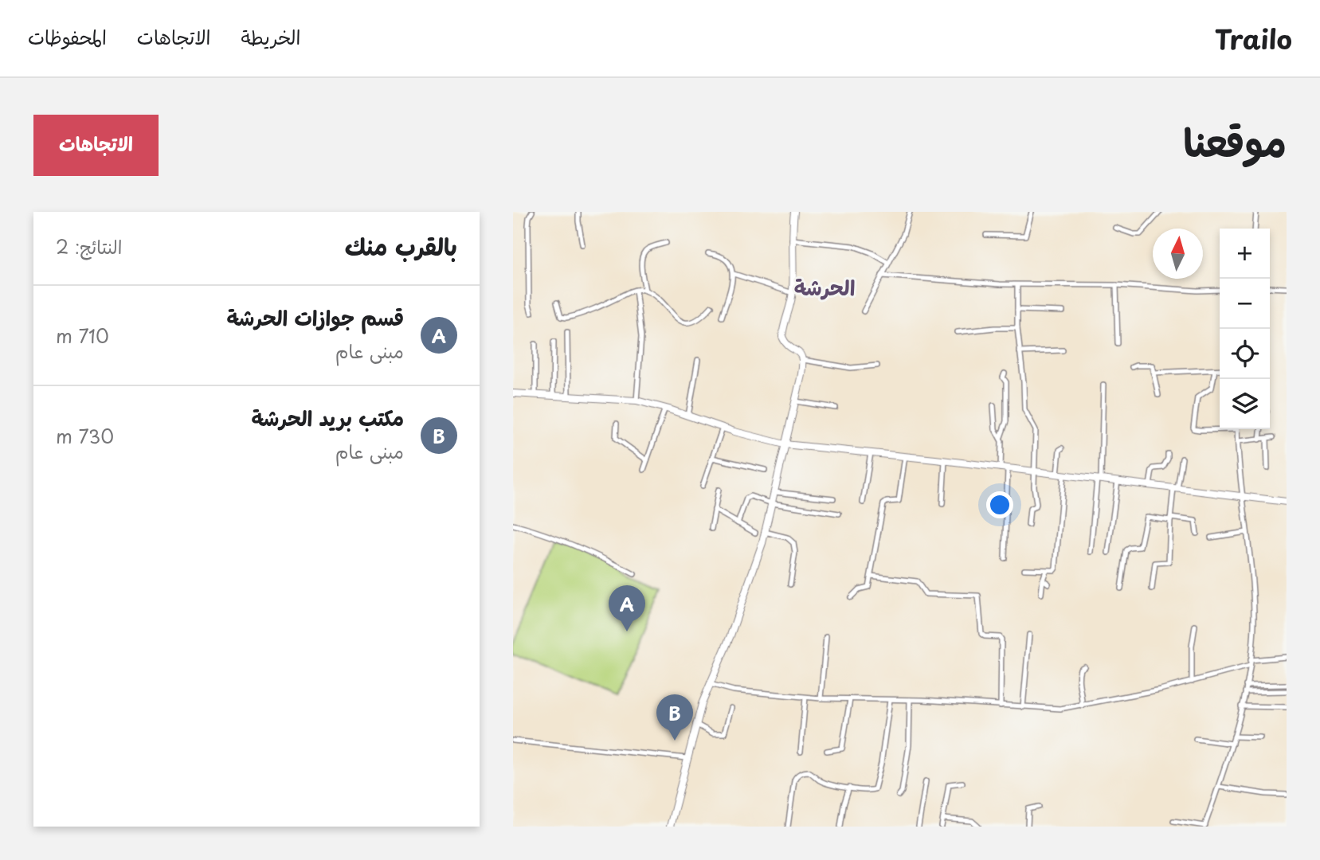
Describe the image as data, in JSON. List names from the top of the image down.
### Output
{
  "districts": ["الحرشة"],
  "north": "top",
  "page": {
    "header": "Trailo",
    "nav": ["الخريطة", "الاتجاهات", "المحفوظات"],
    "title": "موقعنا",
    "buttons": "الاتجاهات",
    "heading": ["بالقرب منك", "النتائج: 2"],
    "map_buttons": ["+", "−"],
    "list": [
      {
        "mark": "A",
        "name": "قسم جوازات الحرشة",
        "note": "مبنى عام",
        "value": "710 m"
      },
      {
        "mark": "B",
        "name": "مكتب بريد الحرشة",
        "note": "مبنى عام",
        "value": "730 m"
      }
    ],
    "pins": ["A", "B"]
  }
}
